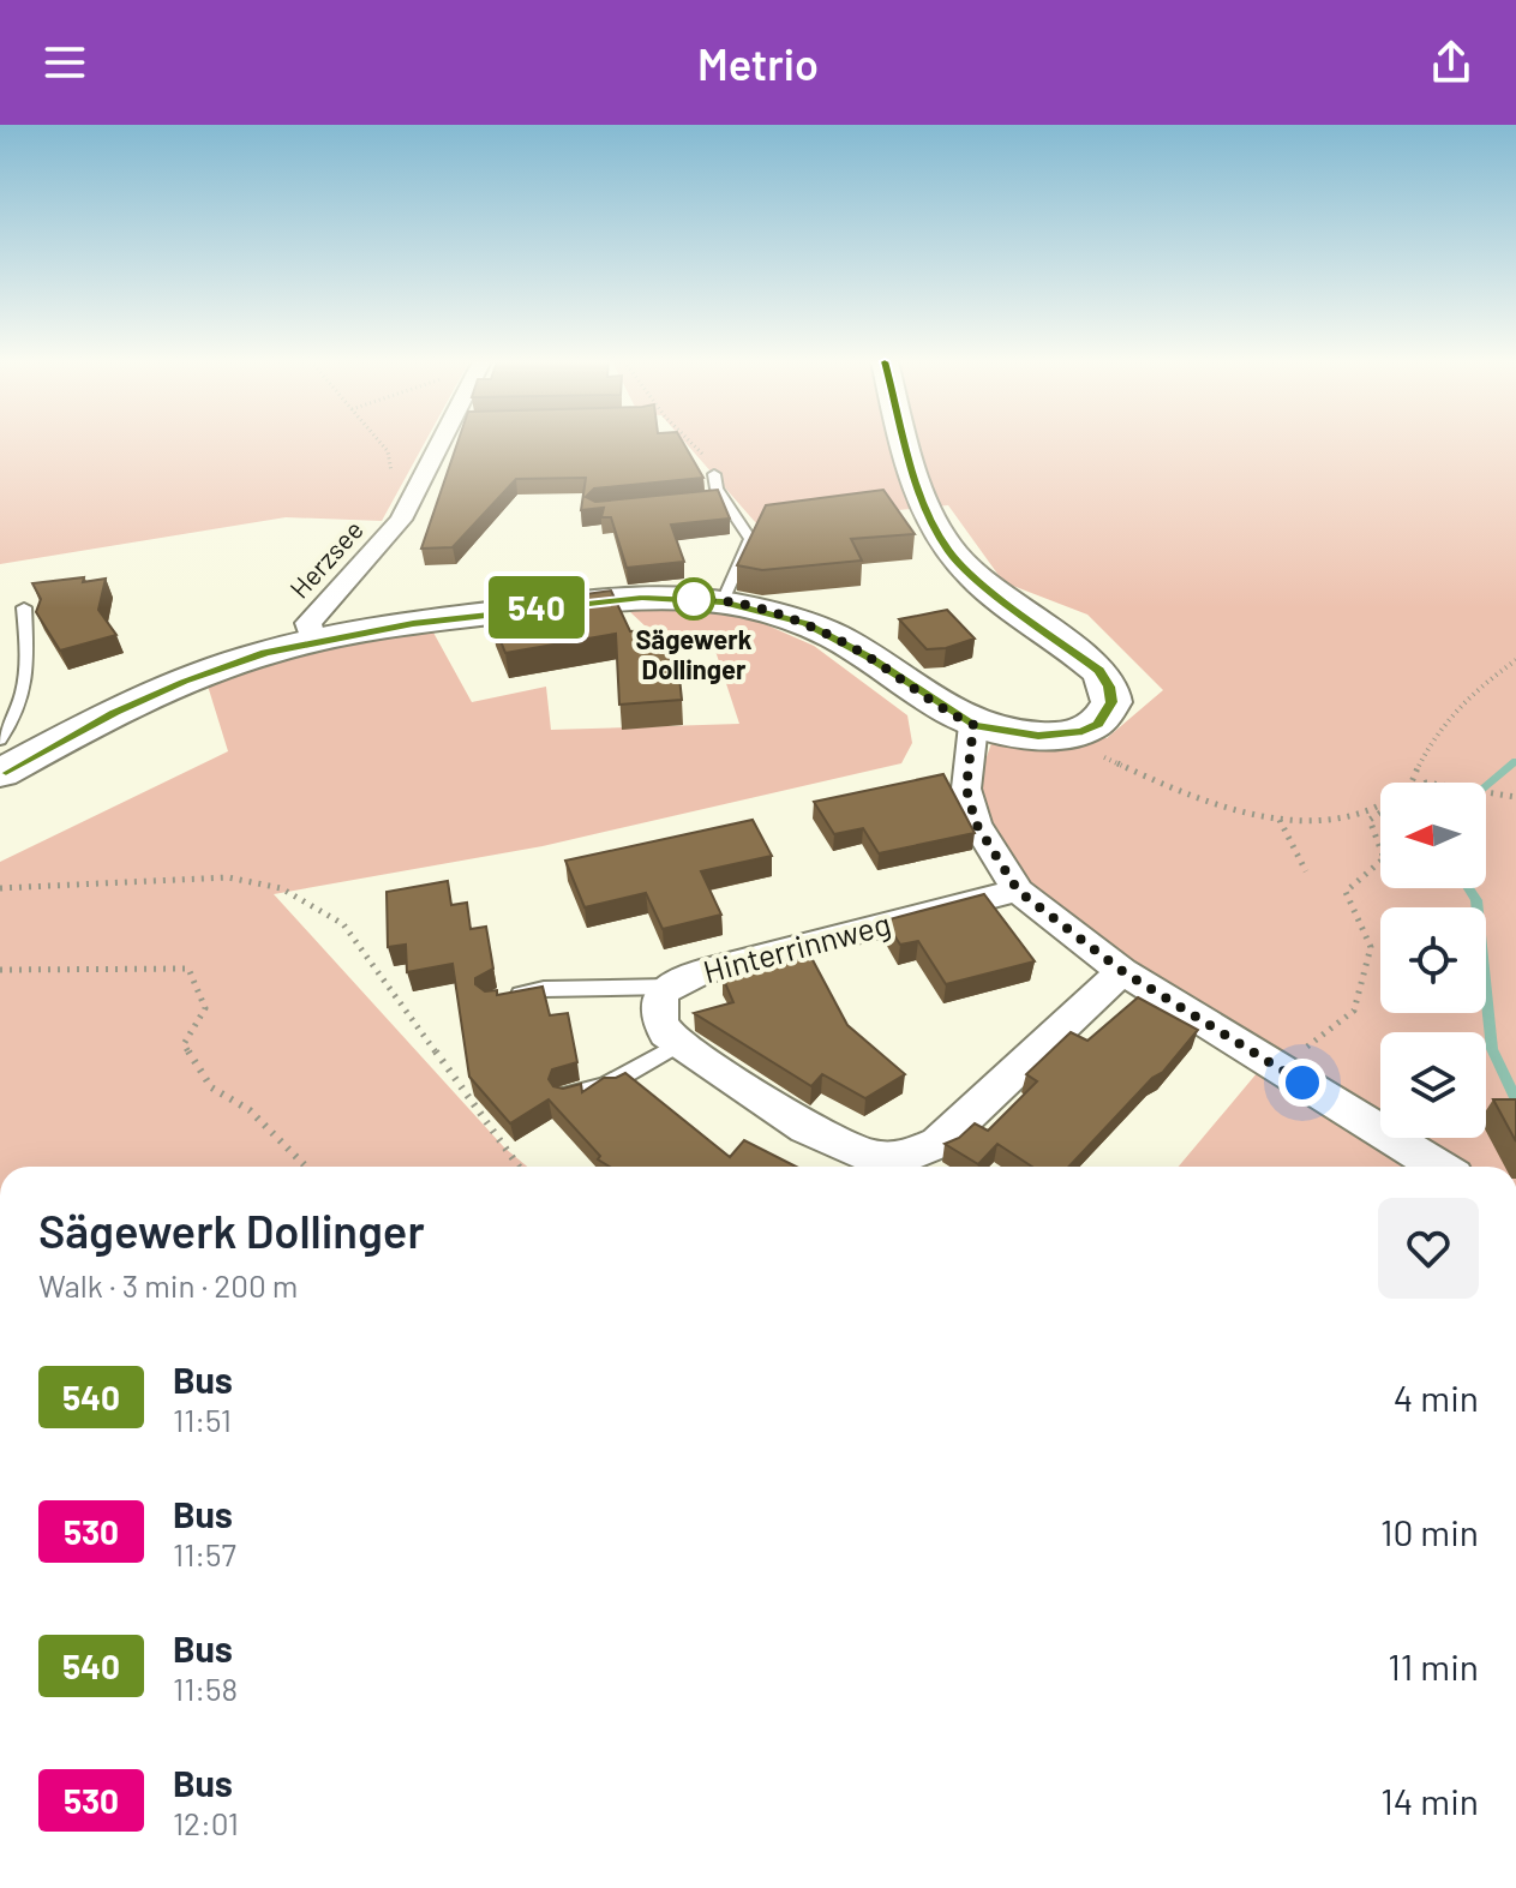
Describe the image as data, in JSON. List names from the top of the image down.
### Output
{
  "streets": {
    "street": ["Herzsee", "Hinterrinnweg"]
  },
  "places": ["Sägewerk Dollinger"],
  "lines": ["bus line 540"],
  "north": "left",
  "page": {
    "header": "Metrio",
    "on_map": "540",
    "heading": ["Sägewerk Dollinger", "Walk · 3 min · 200 m"],
    "list": [
      {
        "mark": "540",
        "name": "Bus",
        "note": "11:51",
        "value": "4 min"
      },
      {
        "mark": "530",
        "name": "Bus",
        "note": "11:57",
        "value": "10 min"
      },
      {
        "mark": "540",
        "name": "Bus",
        "note": "11:58",
        "value": "11 min"
      },
      {
        "mark": "530",
        "name": "Bus",
        "note": "12:01",
        "value": "14 min"
      }
    ]
  }
}
